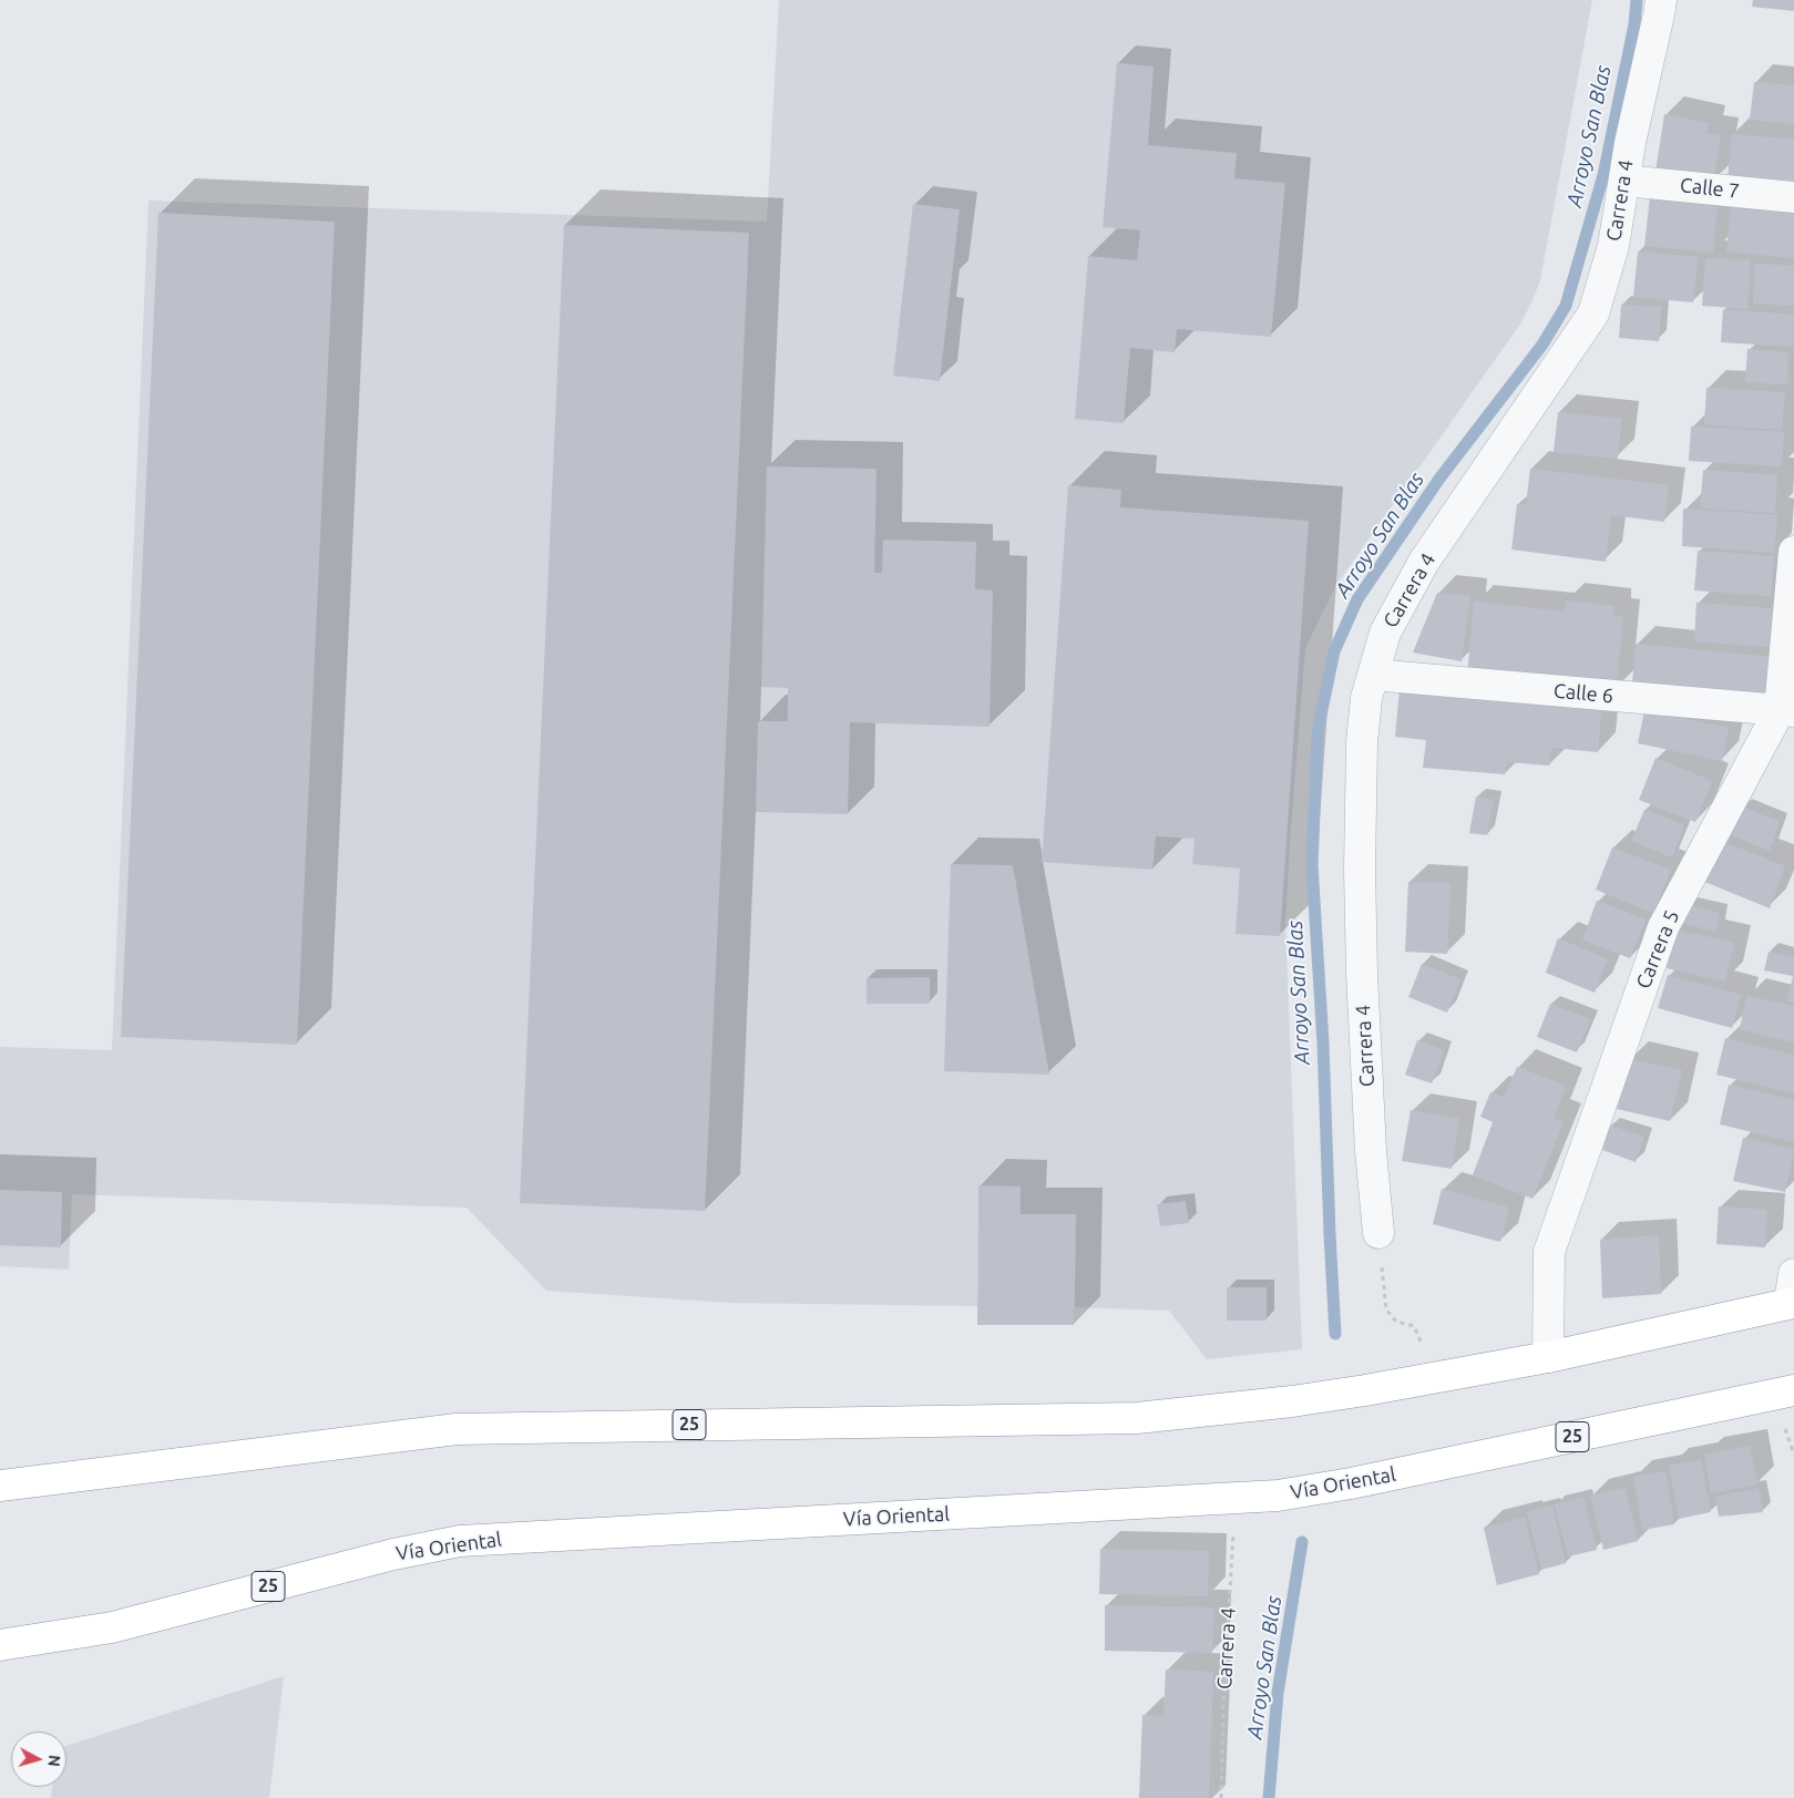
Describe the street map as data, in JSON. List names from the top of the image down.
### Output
{
  "streets": {
    "highway": ["25", "Vía Oriental"],
    "street": [
      "Calle 7",
      "Carrera 4",
      "Calle 6",
      "Carrera 5"
    ]
  },
  "crossings": [
    ["Calle 7", "Carrera 4"],
    ["Carrera 4", "Calle 6"],
    ["Carrera 4", "Vía Oriental"],
    ["Calle 6", "Carrera 5"],
    ["Carrera 5", "25"]
  ],
  "water": ["Arroyo San Blas"],
  "north": "right"
}
